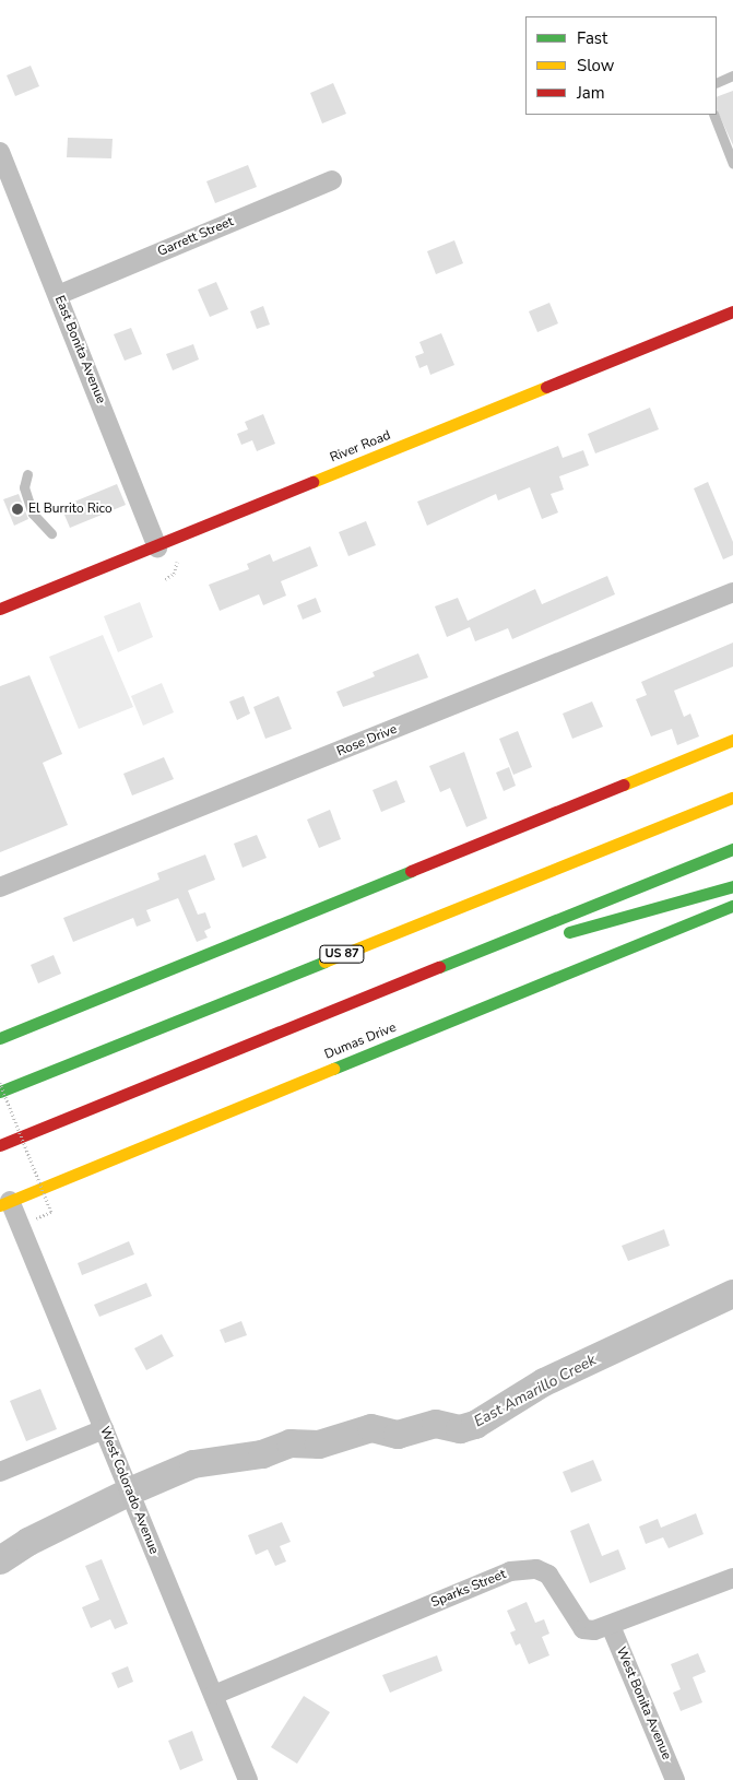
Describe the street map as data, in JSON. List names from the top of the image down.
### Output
{
  "streets": {
    "main road": ["River Road", "US 87", "Dumas Drive"],
    "street": [
      "Garrett Street",
      "East Bonita Avenue",
      "Rose Drive",
      "West Colorado Avenue",
      "Sparks Street",
      "West Bonita Avenue"
    ]
  },
  "crossings": [
    ["Garrett Street", "East Bonita Avenue"],
    ["East Bonita Avenue", "River Road"],
    ["Dumas Drive", "West Colorado Avenue"],
    ["West Colorado Avenue", "Sparks Street"],
    ["Sparks Street", "West Bonita Avenue"]
  ],
  "water": ["East Amarillo Creek"],
  "places": ["El Burrito Rico"],
  "legend": ["Fast", "Slow", "Jam"]
}
